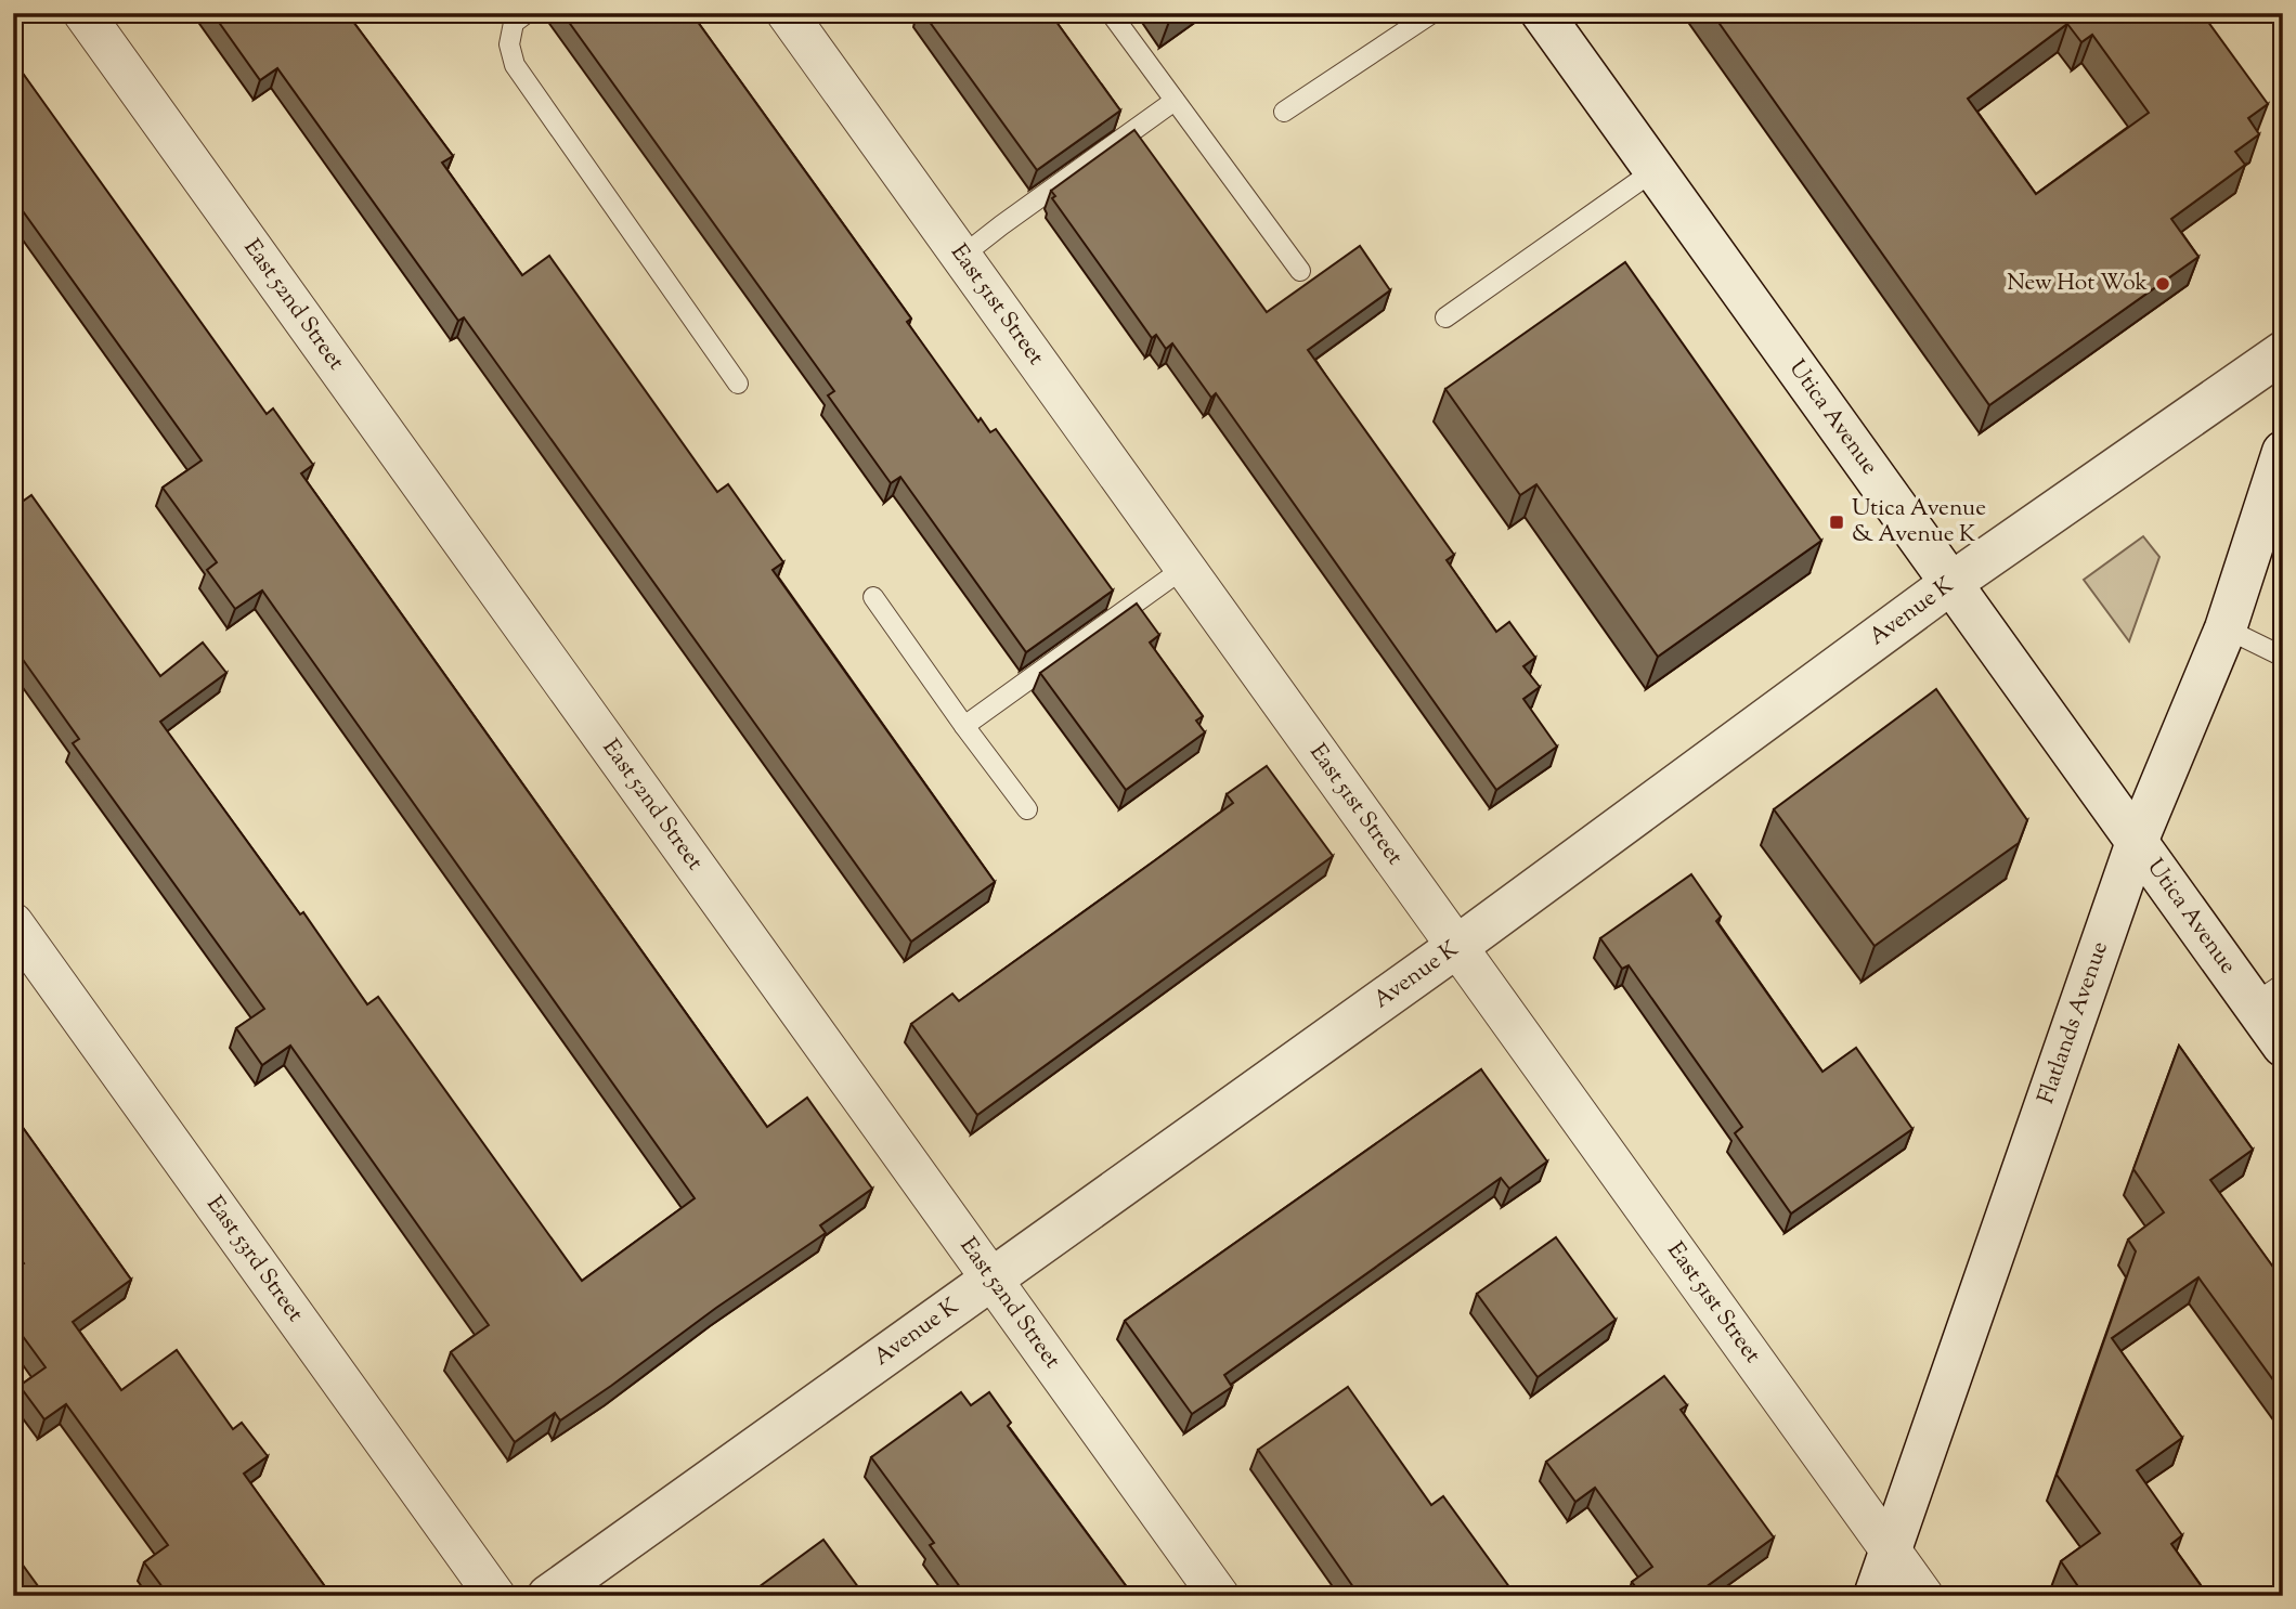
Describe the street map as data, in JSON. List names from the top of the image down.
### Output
{
  "streets": {
    "main road": ["Utica Avenue", "Avenue K", "Flatlands Avenue"],
    "street": ["East 52nd Street", "East 51st Street", "East 53rd Street"]
  },
  "crossings": [
    ["East 52nd Street", "Avenue K"],
    ["East 51st Street", "Avenue K"],
    ["East 51st Street", "Flatlands Avenue"],
    ["Utica Avenue", "Avenue K"],
    ["Utica Avenue", "Flatlands Avenue"]
  ],
  "places": {
    "other": ["New Hot Wok"],
    "transit": ["Utica Avenue & Avenue K"]
  }
}
